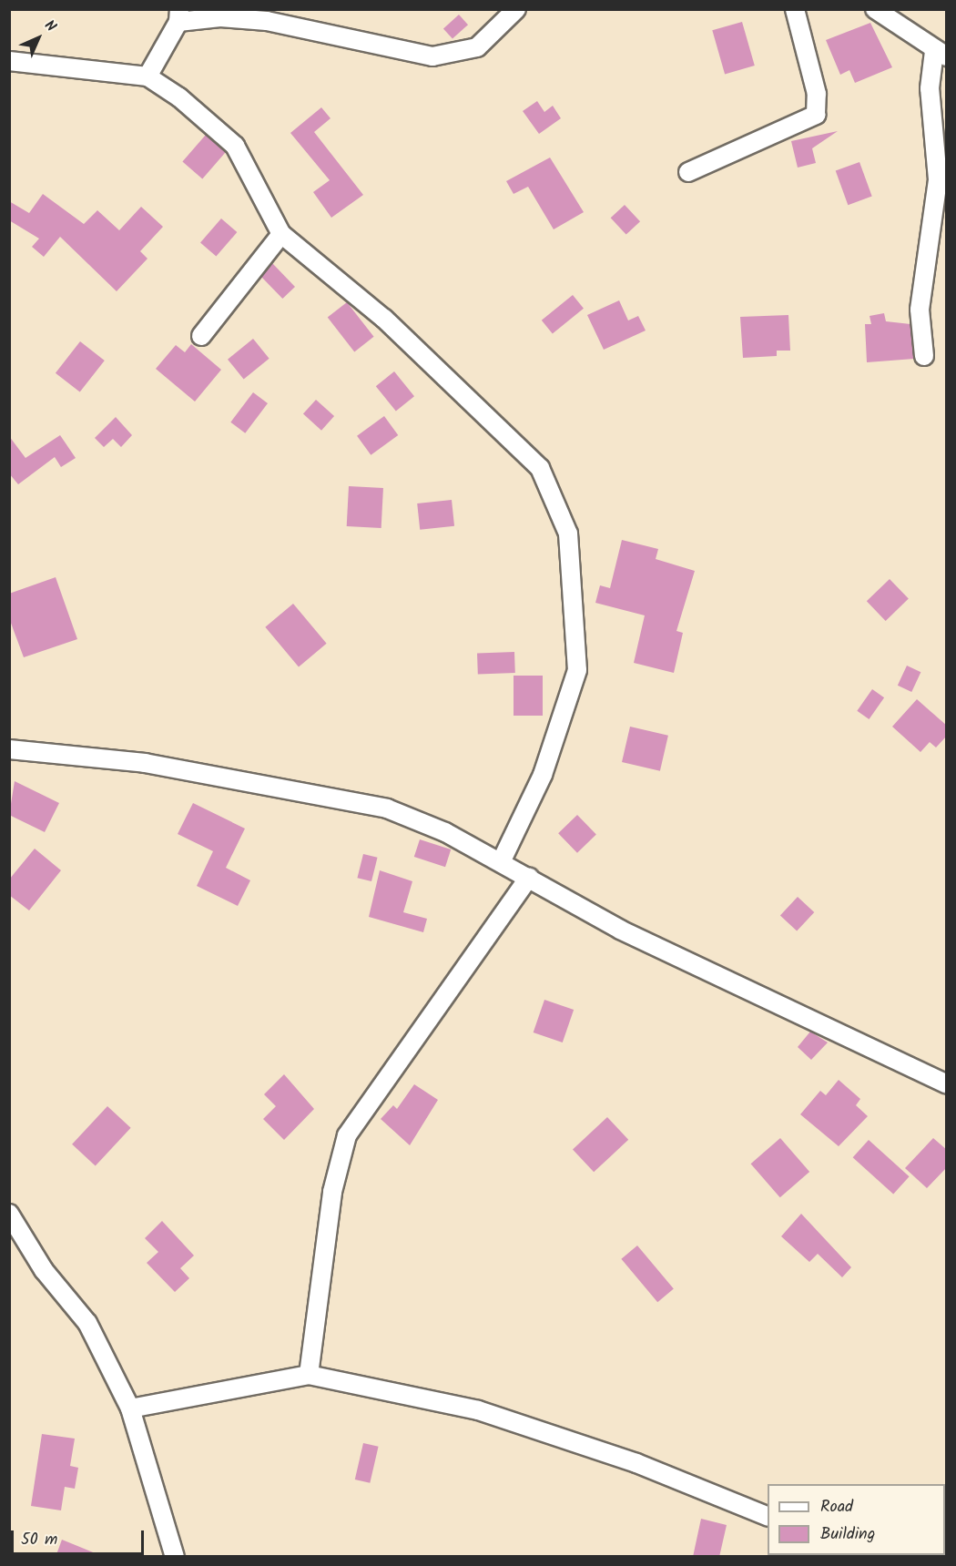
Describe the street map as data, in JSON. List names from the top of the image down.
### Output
{
  "legend": ["Road", "Building"],
  "scale_bar": "50 m",
  "north": "top right"
}
